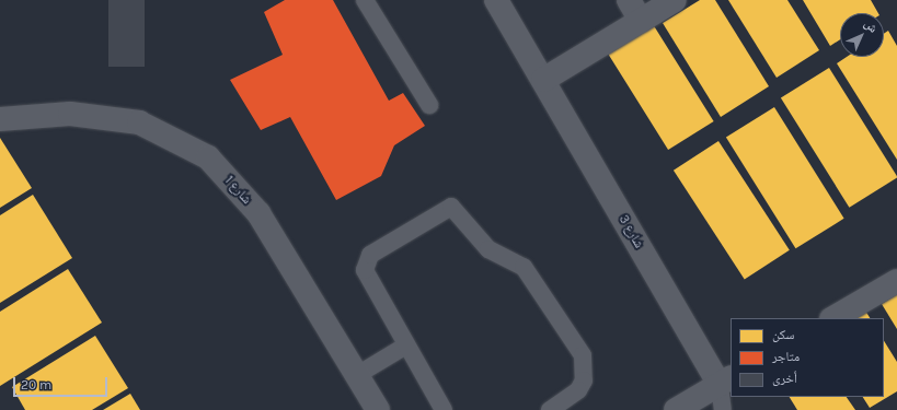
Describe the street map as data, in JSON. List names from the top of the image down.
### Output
{
  "streets": {
    "street": ["شارع 1", "شارع 3"]
  },
  "legend": ["سكن", "متاجر", "أخرى"],
  "scale_bar": "20 m",
  "north": "top right"
}
